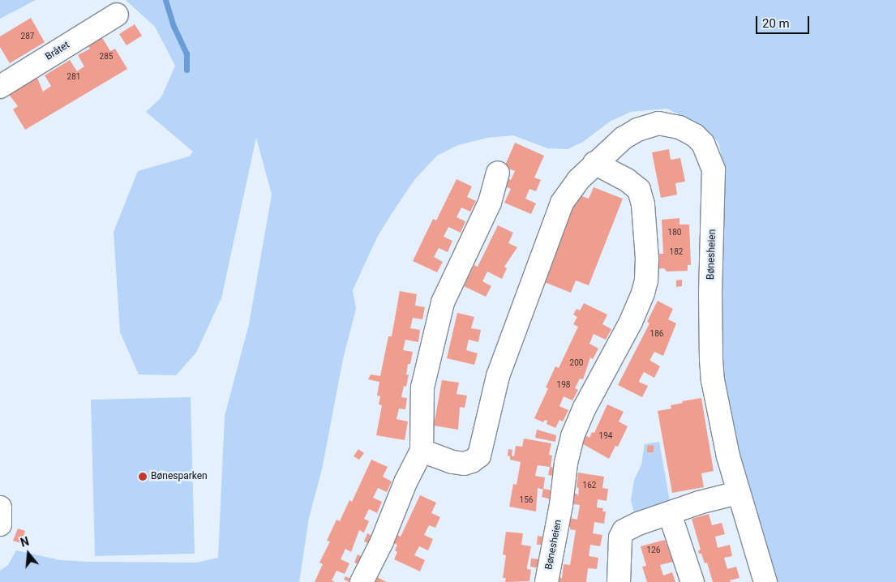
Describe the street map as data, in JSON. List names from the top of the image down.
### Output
{
  "streets": {
    "street": ["Bråtet", "Bønesheien"]
  },
  "places": ["Bønesparken"],
  "house_numbers": [
    "287",
    "285",
    "281",
    "180",
    "182",
    "186",
    "200",
    "198",
    "194",
    "162",
    "156",
    "126"
  ],
  "scale_bar": "20 m",
  "north": "top"
}
